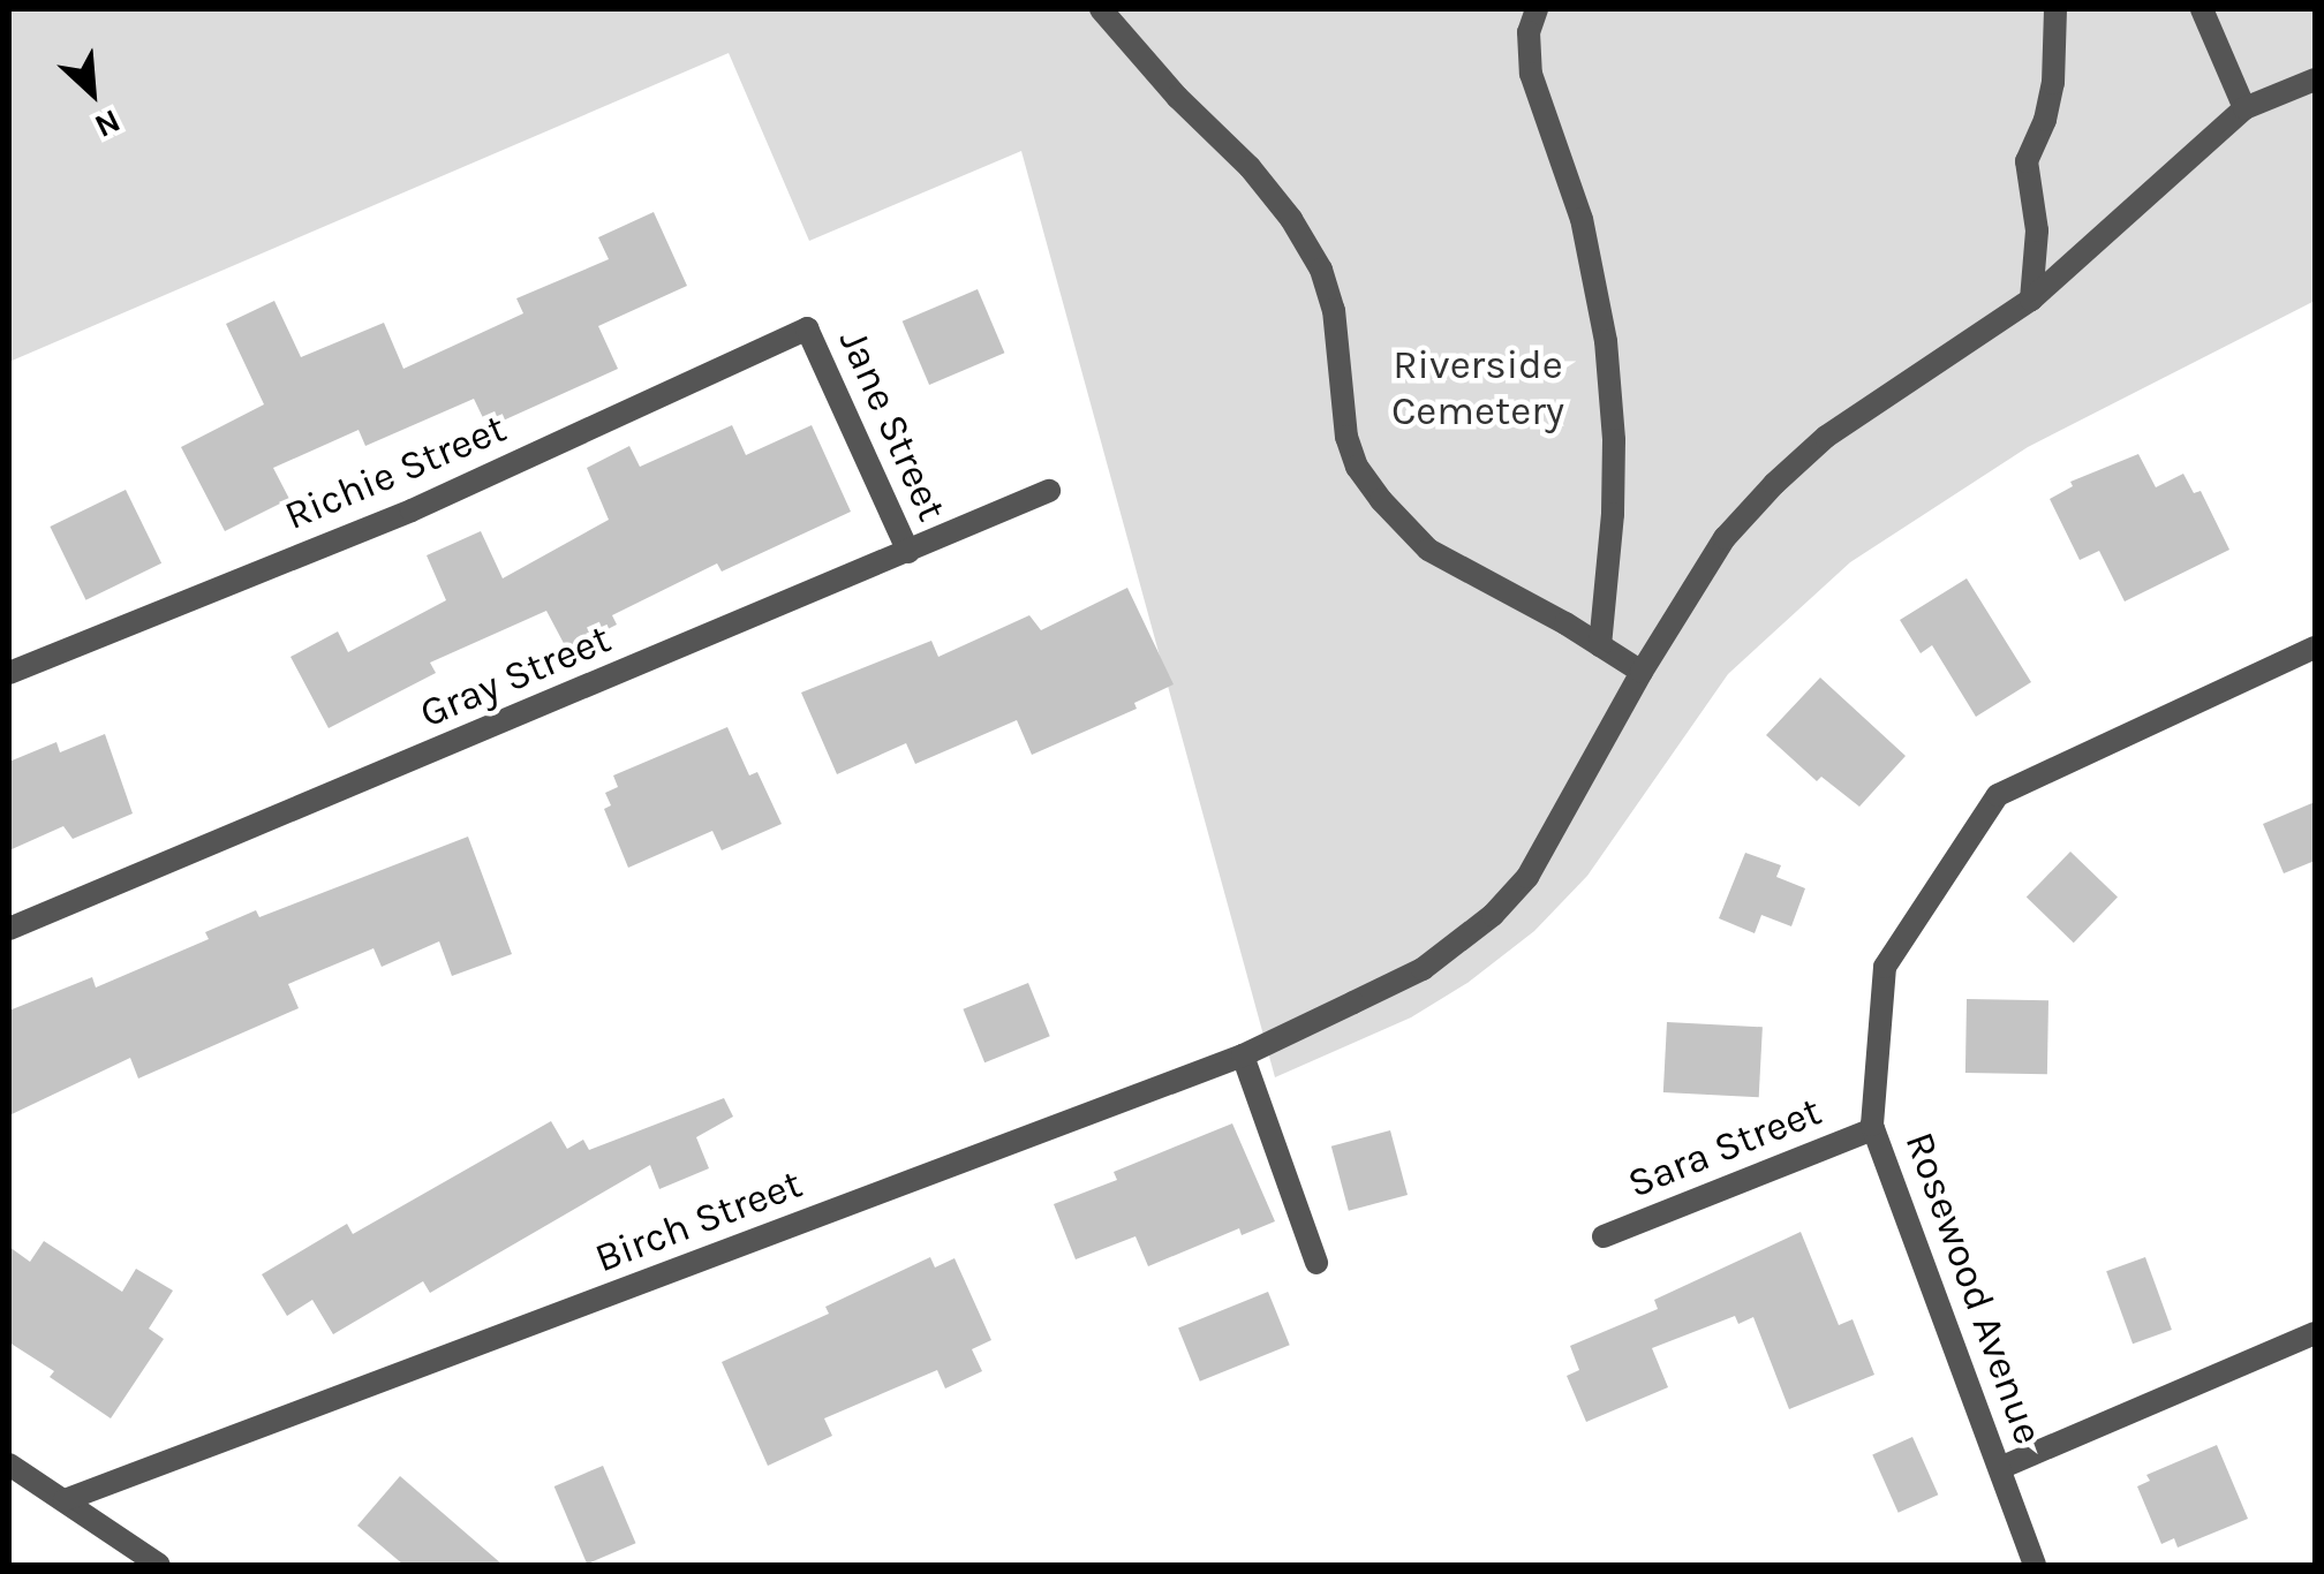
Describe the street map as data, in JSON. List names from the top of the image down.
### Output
{
  "streets": {
    "street": [
      "Jane Street",
      "Richie Street",
      "Gray Street",
      "Sara Street",
      "Birch Street",
      "Rosewood Avenue"
    ]
  },
  "crossings": [
    ["Jane Street", "Richie Street"],
    ["Jane Street", "Gray Street"],
    ["Sara Street", "Rosewood Avenue"]
  ],
  "parks": ["Riverside Cemetery"],
  "north": "bottom right"
}
